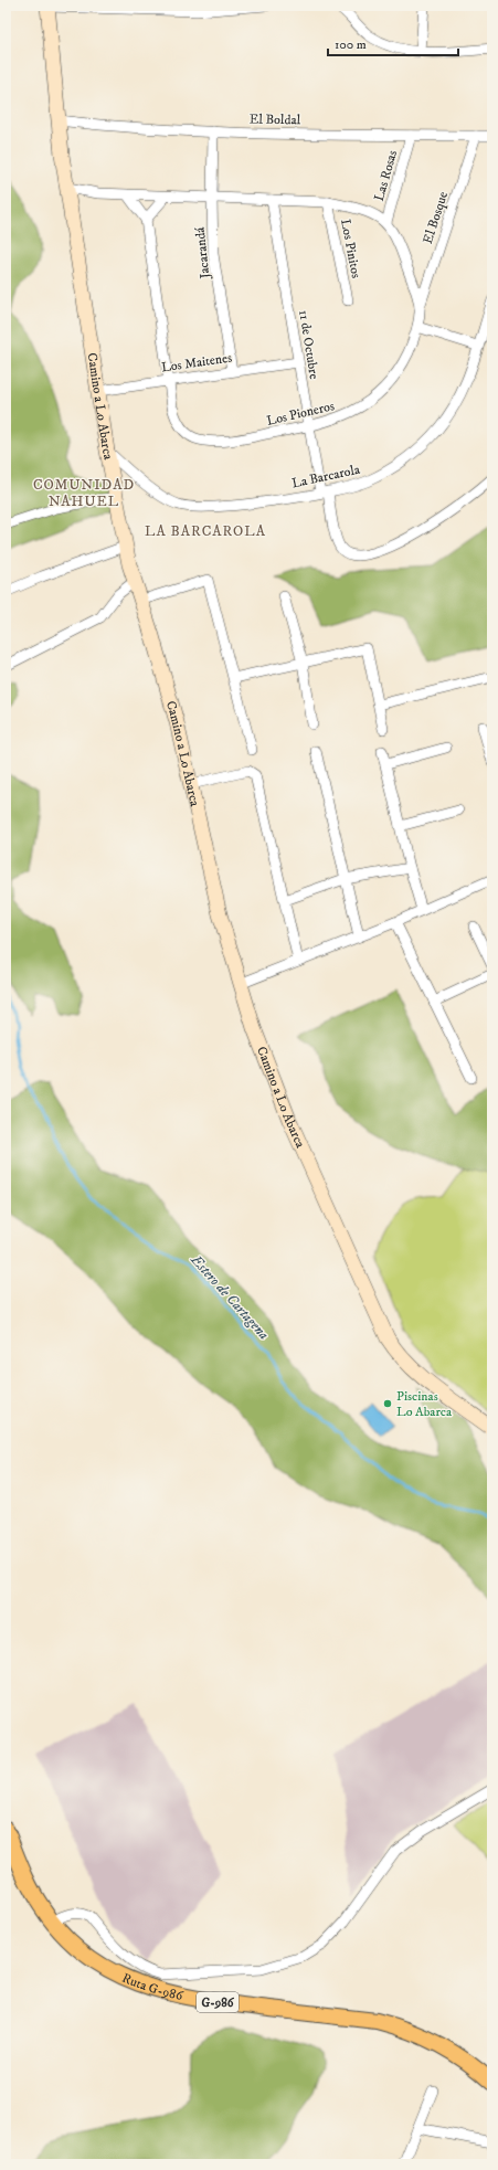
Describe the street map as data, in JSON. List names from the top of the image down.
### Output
{
  "streets": {
    "main road": ["Camino a Lo Abarca", "Ruta G-986", "G-986"],
    "street": [
      "El Boldal",
      "Las Rosas",
      "El Bosque",
      "Los Pinitos",
      "Jacarandá",
      "11 de Octubre",
      "Los Maitenes",
      "Los Pioneros",
      "La Barcarola"
    ]
  },
  "crossings": [
    ["El Boldal", "Las Rosas"],
    ["El Boldal", "El Bosque"],
    ["El Boldal", "Jacarandá"],
    ["El Boldal", "Camino a Lo Abarca"],
    ["Las Rosas", "Los Pioneros"],
    ["El Bosque", "Los Pioneros"],
    ["Los Pinitos", "Los Pioneros"],
    ["Jacarandá", "Los Maitenes"],
    ["Jacarandá", "Los Pioneros"],
    ["11 de Octubre", "Los Maitenes"],
    ["11 de Octubre", "Los Pioneros"],
    ["11 de Octubre", "La Barcarola"],
    ["Los Maitenes", "Camino a Lo Abarca"],
    ["Los Maitenes", "Los Pioneros"],
    ["Camino a Lo Abarca", "Los Pioneros"],
    ["Camino a Lo Abarca", "La Barcarola"]
  ],
  "districts": ["COMUNIDAD NAHUEL", "LA BARCAROLA"],
  "water": ["Estero de Cartagena"],
  "places": ["Piscinas Lo Abarca"],
  "scale_bar": "100 m"
}
